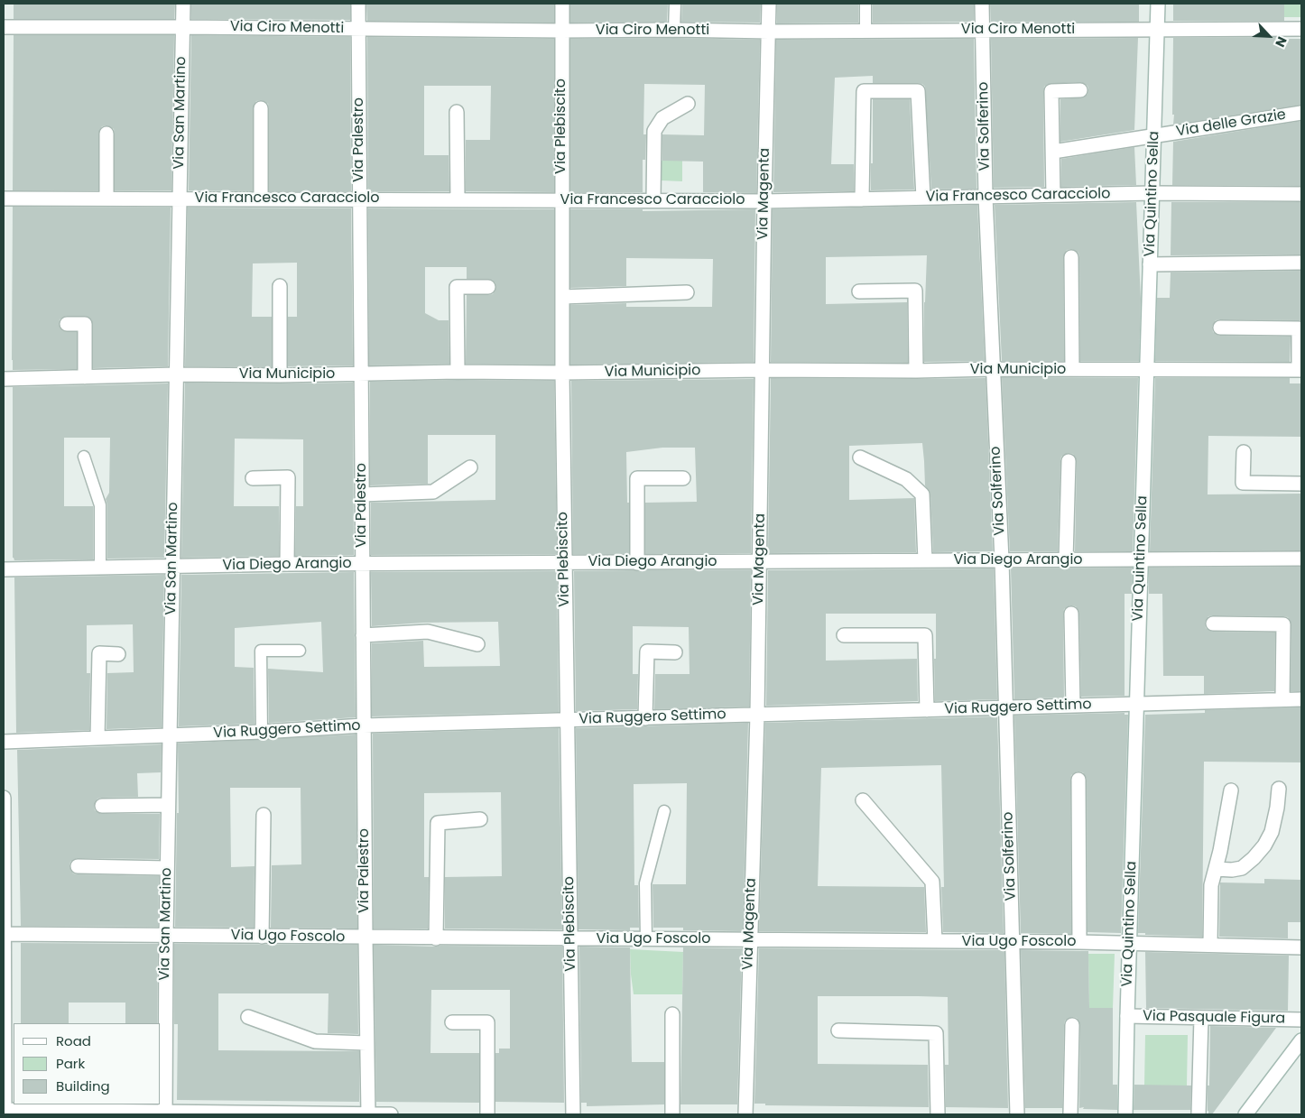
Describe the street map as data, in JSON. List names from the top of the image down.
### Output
{
  "streets": {
    "street": [
      "Via Ciro Menotti",
      "Via San Martino",
      "Via delle Grazie",
      "Via Plebiscito",
      "Via Solferino",
      "Via Palestro",
      "Via Magenta",
      "Via Quintino Sella",
      "Via Francesco Caracciolo",
      "Via Municipio",
      "Via Diego Arangio",
      "Via Ruggero Settimo",
      "Via Ugo Foscolo",
      "Via Pasquale Figura"
    ]
  },
  "crossings": [
    ["Via Ciro Menotti", "Via San Martino"],
    ["Via Ciro Menotti", "Via Plebiscito"],
    ["Via Ciro Menotti", "Via Solferino"],
    ["Via Ciro Menotti", "Via Palestro"],
    ["Via Ciro Menotti", "Via Magenta"],
    ["Via Ciro Menotti", "Via Quintino Sella"],
    ["Via San Martino", "Via Francesco Caracciolo"],
    ["Via San Martino", "Via Municipio"],
    ["Via San Martino", "Via Diego Arangio"],
    ["Via San Martino", "Via Ruggero Settimo"],
    ["Via San Martino", "Via Ugo Foscolo"],
    ["Via delle Grazie", "Via Quintino Sella"],
    ["Via Plebiscito", "Via Francesco Caracciolo"],
    ["Via Plebiscito", "Via Municipio"],
    ["Via Plebiscito", "Via Diego Arangio"],
    ["Via Plebiscito", "Via Ruggero Settimo"],
    ["Via Plebiscito", "Via Ugo Foscolo"],
    ["Via Solferino", "Via Francesco Caracciolo"],
    ["Via Solferino", "Via Municipio"],
    ["Via Solferino", "Via Diego Arangio"],
    ["Via Solferino", "Via Ruggero Settimo"],
    ["Via Solferino", "Via Ugo Foscolo"],
    ["Via Palestro", "Via Francesco Caracciolo"],
    ["Via Palestro", "Via Municipio"],
    ["Via Palestro", "Via Diego Arangio"],
    ["Via Palestro", "Via Ruggero Settimo"],
    ["Via Palestro", "Via Ugo Foscolo"],
    ["Via Magenta", "Via Francesco Caracciolo"],
    ["Via Magenta", "Via Municipio"],
    ["Via Magenta", "Via Diego Arangio"],
    ["Via Magenta", "Via Ruggero Settimo"],
    ["Via Magenta", "Via Ugo Foscolo"],
    ["Via Quintino Sella", "Via Francesco Caracciolo"],
    ["Via Quintino Sella", "Via Municipio"],
    ["Via Quintino Sella", "Via Diego Arangio"],
    ["Via Quintino Sella", "Via Ruggero Settimo"],
    ["Via Quintino Sella", "Via Ugo Foscolo"],
    ["Via Quintino Sella", "Via Pasquale Figura"]
  ],
  "legend": ["Road", "Park", "Building"],
  "north": "bottom right"
}
